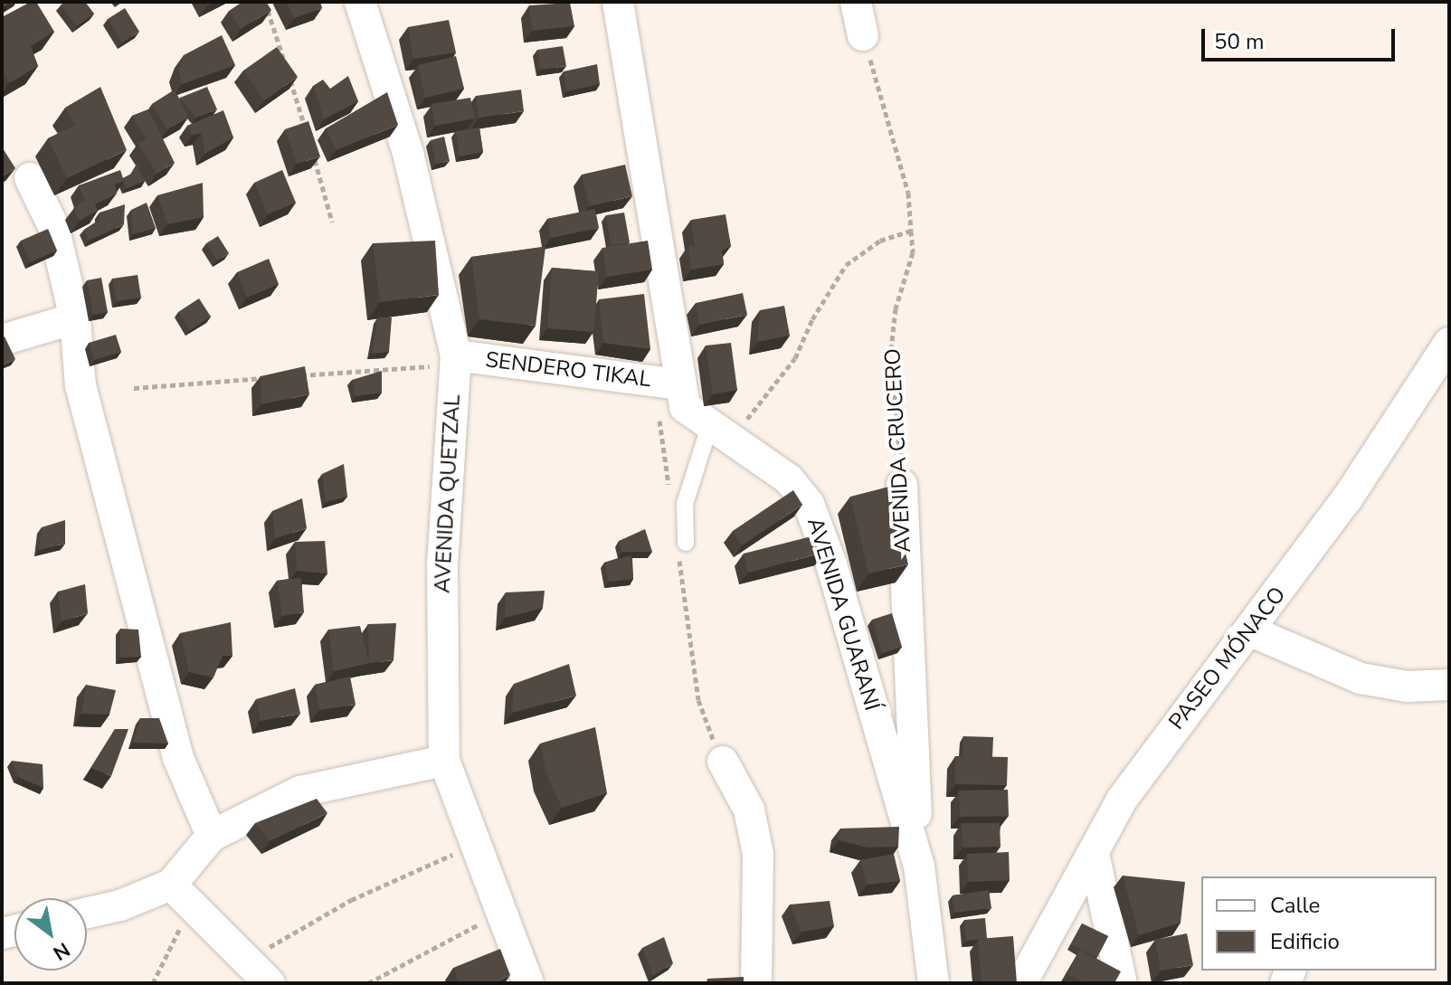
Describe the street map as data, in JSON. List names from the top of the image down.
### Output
{
  "streets": {
    "street": [
      "SENDERO TIKAL",
      "AVENIDA CRUCERO",
      "AVENIDA QUETZAL",
      "AVENIDA GUARANÍ",
      "PASEO MÓNACO"
    ]
  },
  "crossings": [
    ["SENDERO TIKAL", "AVENIDA QUETZAL"],
    ["SENDERO TIKAL", "AVENIDA GUARANÍ"],
    ["AVENIDA CRUCERO", "AVENIDA GUARANÍ"]
  ],
  "legend": ["Calle", "Edificio"],
  "scale_bar": "50 m",
  "north": "bottom right"
}
